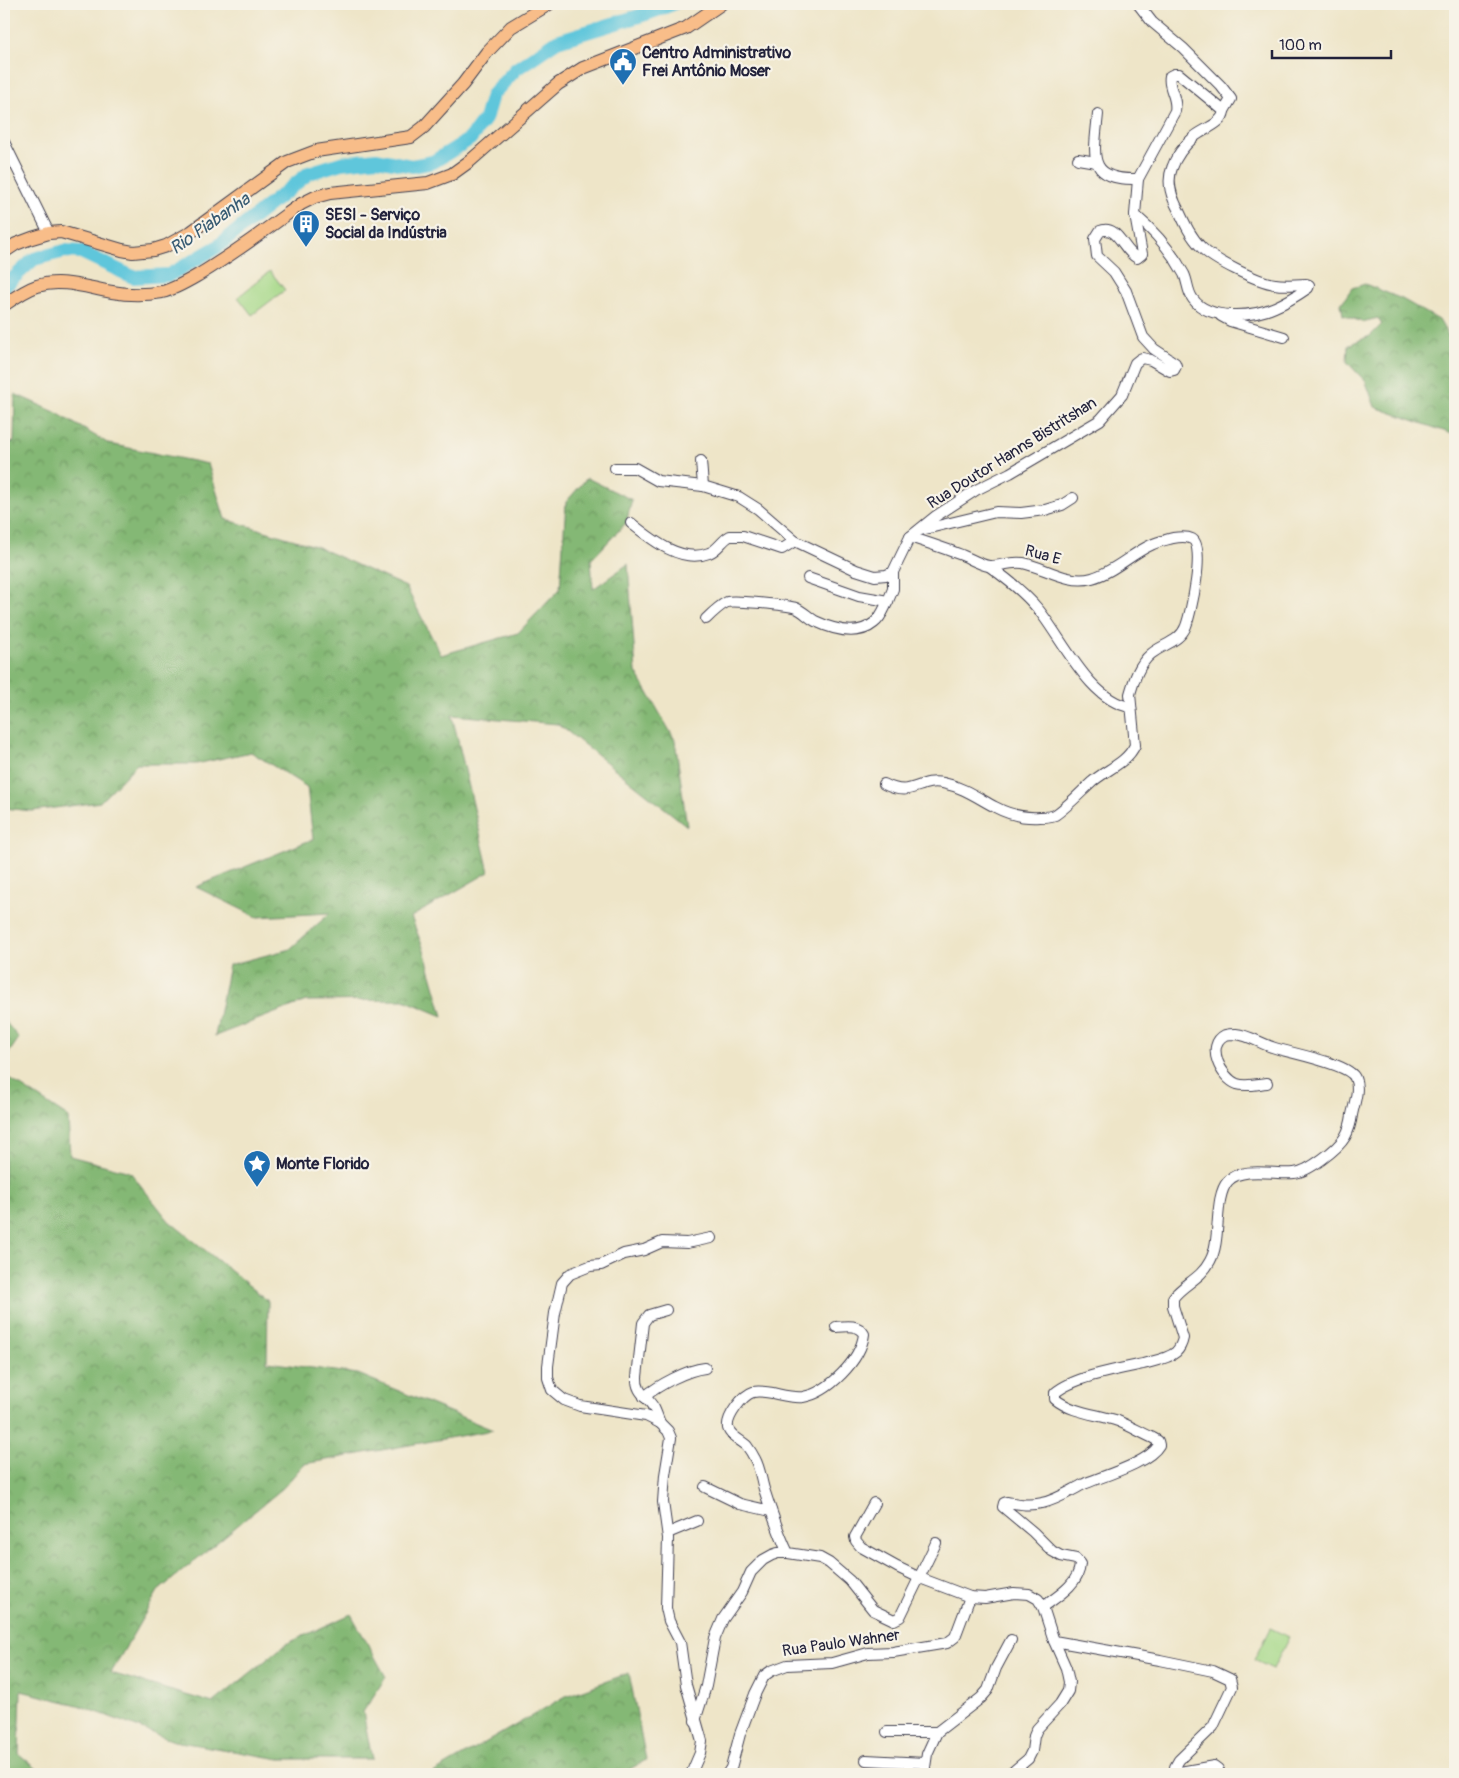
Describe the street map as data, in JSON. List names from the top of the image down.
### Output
{
  "streets": {
    "street": ["Rua Doutor Hanns Bistritshan", "Rua E", "Rua Paulo Wahner"]
  },
  "crossings": [
    ["Rua Doutor Hanns Bistritshan", "Rua E"]
  ],
  "water": ["Rio Piabanha"],
  "places": {
    "public building": ["Centro Administrativo Frei Antônio Moser"],
    "building": ["SESI - Serviço Social da Indústria"],
    "place": ["Monte Florido"]
  },
  "scale_bar": "100 m"
}
